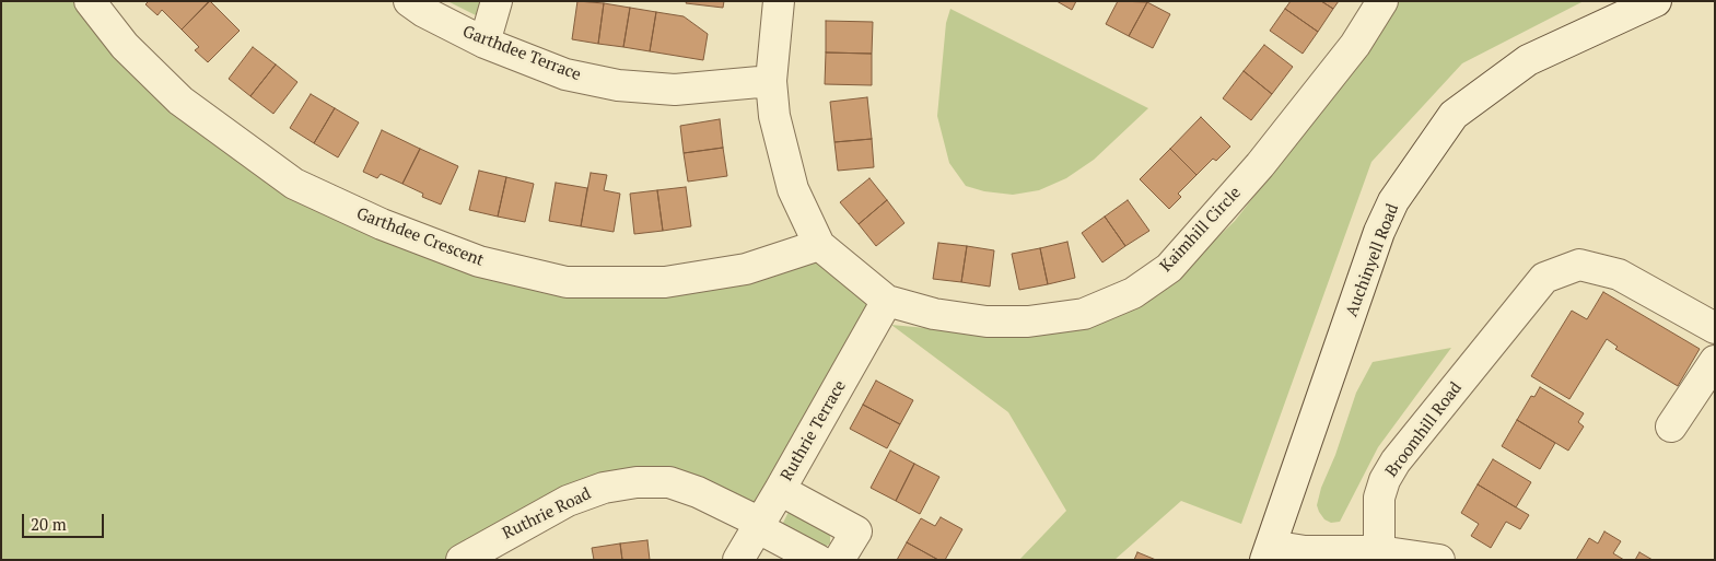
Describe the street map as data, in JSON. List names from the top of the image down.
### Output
{
  "streets": {
    "street": [
      "Garthdee Terrace",
      "Kaimhill Circle",
      "Garthdee Crescent",
      "Auchinyell Road",
      "Broomhill Road",
      "Ruthrie Terrace",
      "Ruthrie Road"
    ]
  },
  "crossings": [
    ["Garthdee Terrace", "Kaimhill Circle"],
    ["Kaimhill Circle", "Garthdee Crescent"],
    ["Kaimhill Circle", "Ruthrie Terrace"],
    ["Ruthrie Terrace", "Ruthrie Road"]
  ],
  "scale_bar": "20 m"
}
